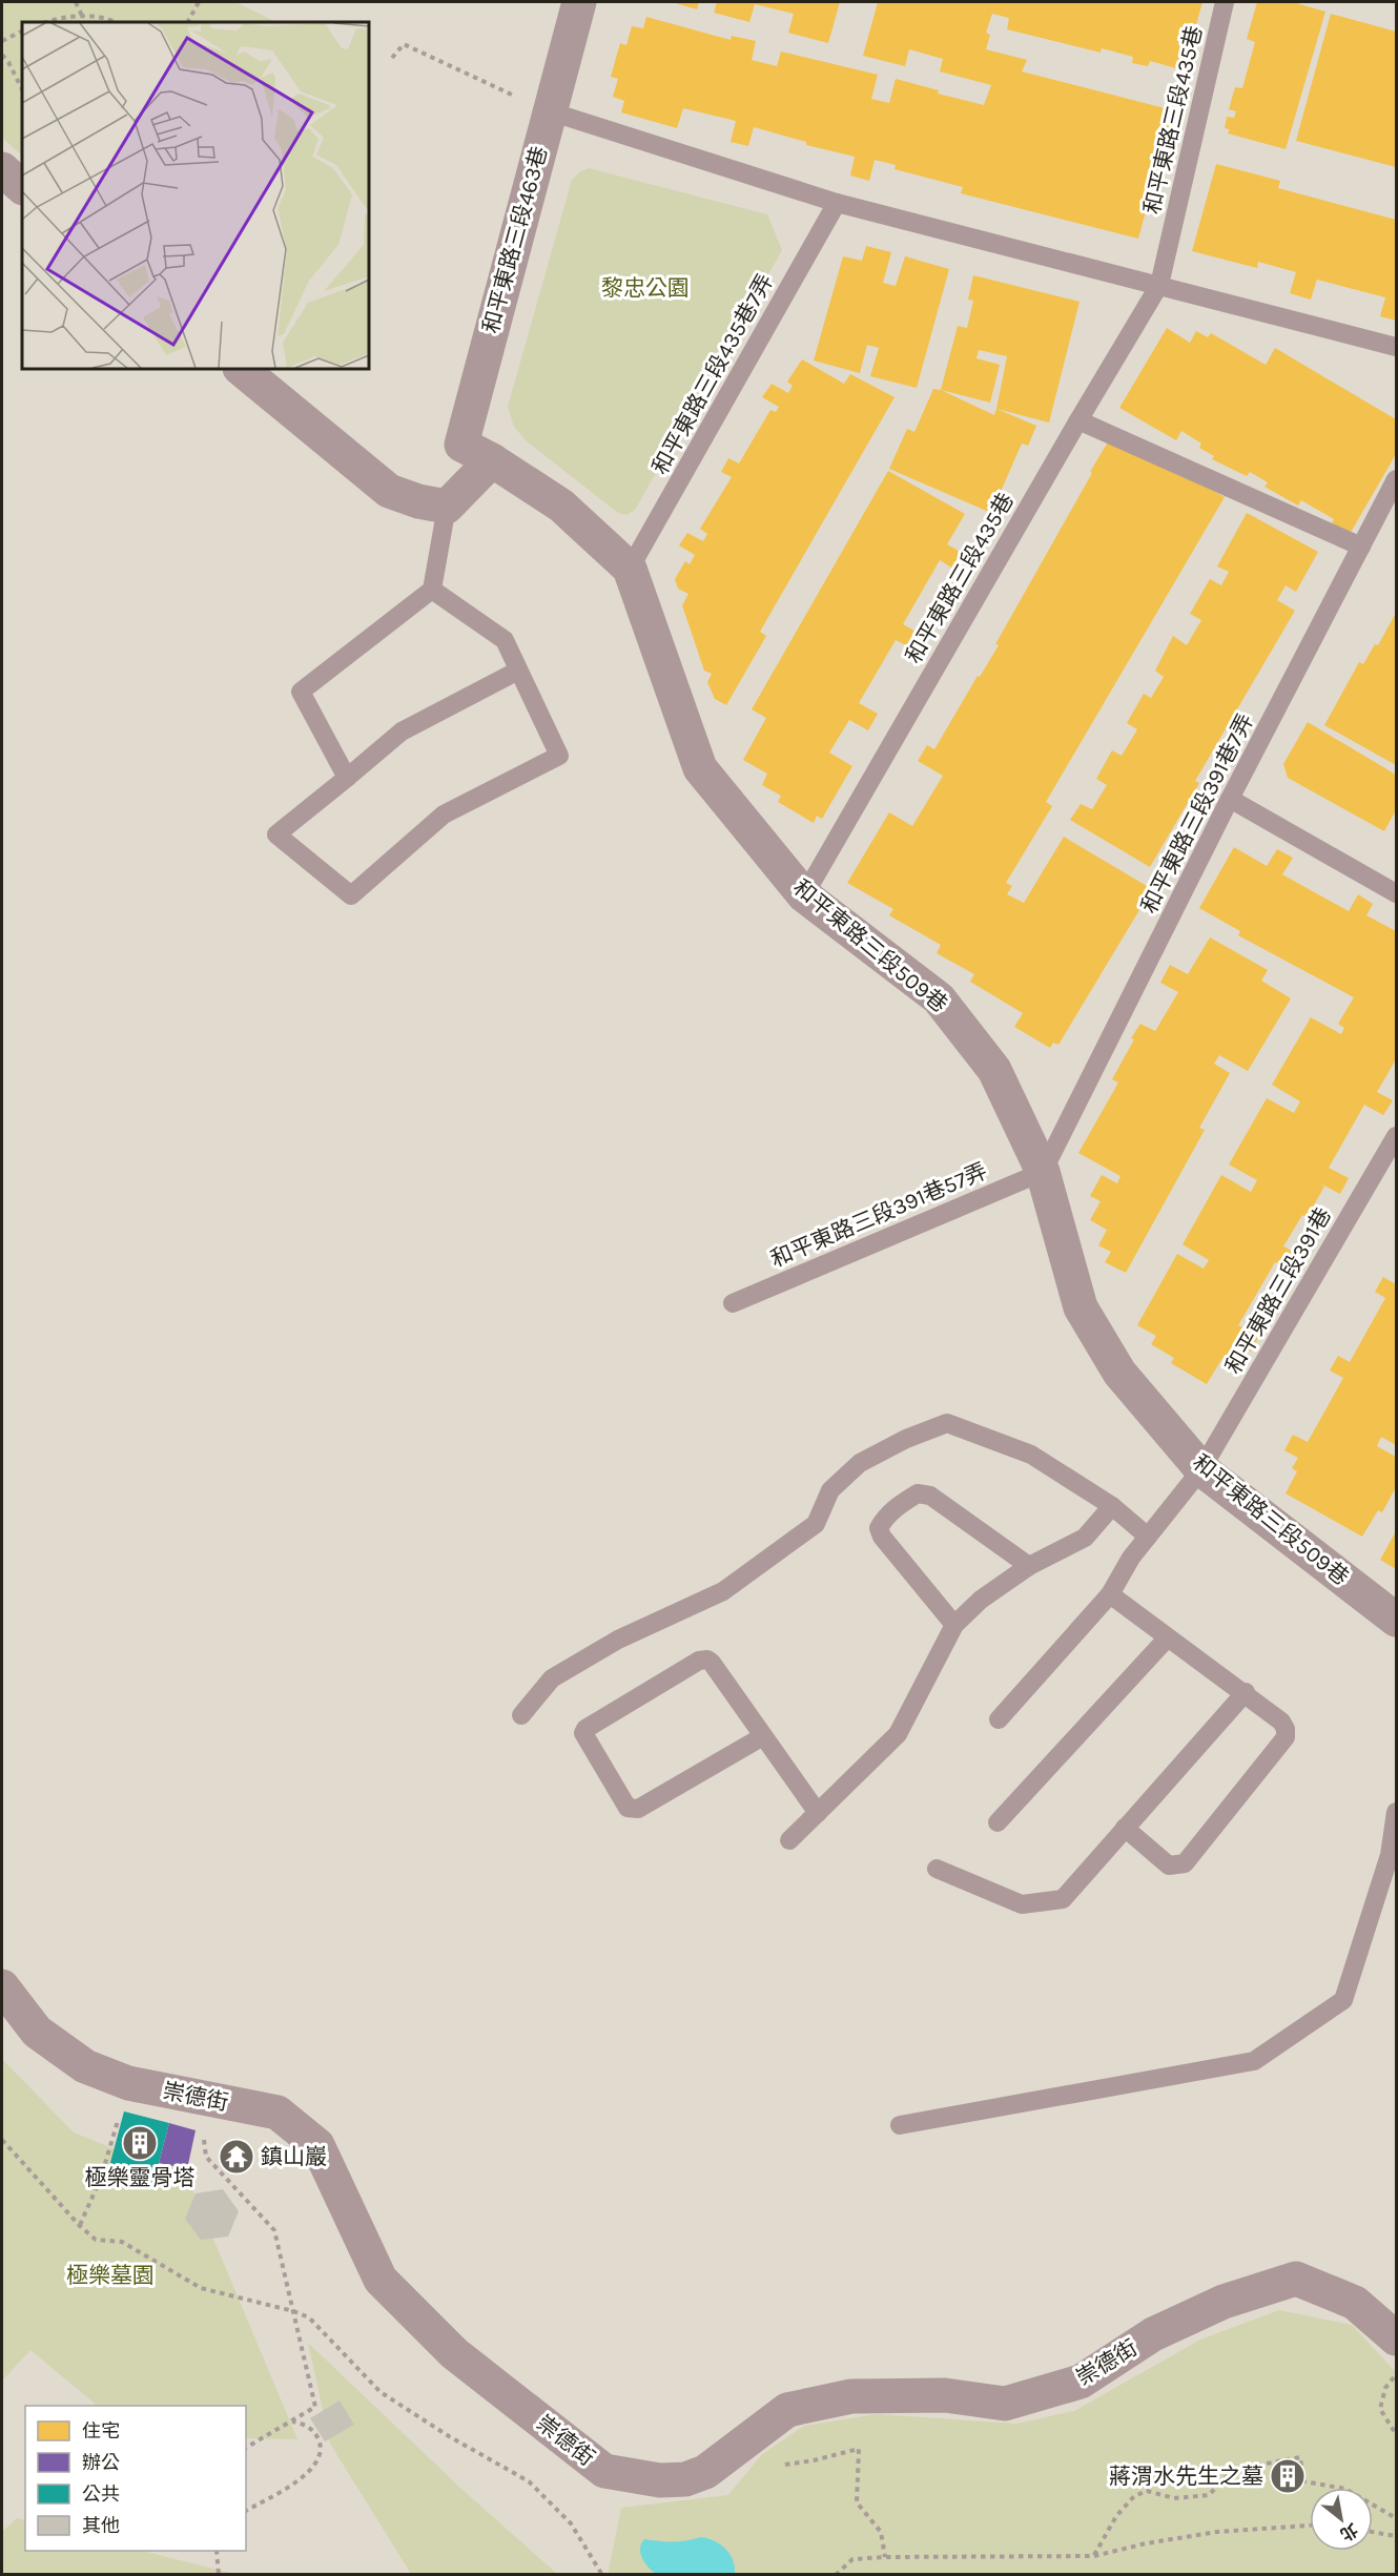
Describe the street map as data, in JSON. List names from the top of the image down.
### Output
{
  "streets": {
    "street": ["和平東路三段463巷", "和平東路三段509巷", "崇德街"],
    "lane": [
      "和平東路三段435巷",
      "和平東路三段435巷7弄",
      "和平東路三段391巷7弄",
      "和平東路三段391巷57弄",
      "和平東路三段391巷"
    ]
  },
  "crossings": [
    ["和平東路三段435巷", "和平東路三段509巷"],
    ["和平東路三段463巷", "和平東路三段509巷"],
    ["和平東路三段435巷7弄", "和平東路三段509巷"],
    ["和平東路三段391巷7弄", "和平東路三段509巷"],
    ["和平東路三段391巷7弄", "和平東路三段391巷57弄"],
    ["和平東路三段509巷", "和平東路三段391巷57弄"],
    ["和平東路三段509巷", "和平東路三段391巷"]
  ],
  "parks": ["黎忠公園", "極樂墓園"],
  "places": {
    "building": ["極樂靈骨塔", "蔣渭水先生之墓"],
    "temple": ["鎮山巖"]
  },
  "legend": [
    "住宅",
    "辦公",
    "公共",
    "其他"
  ],
  "north": "bottom right"
}
